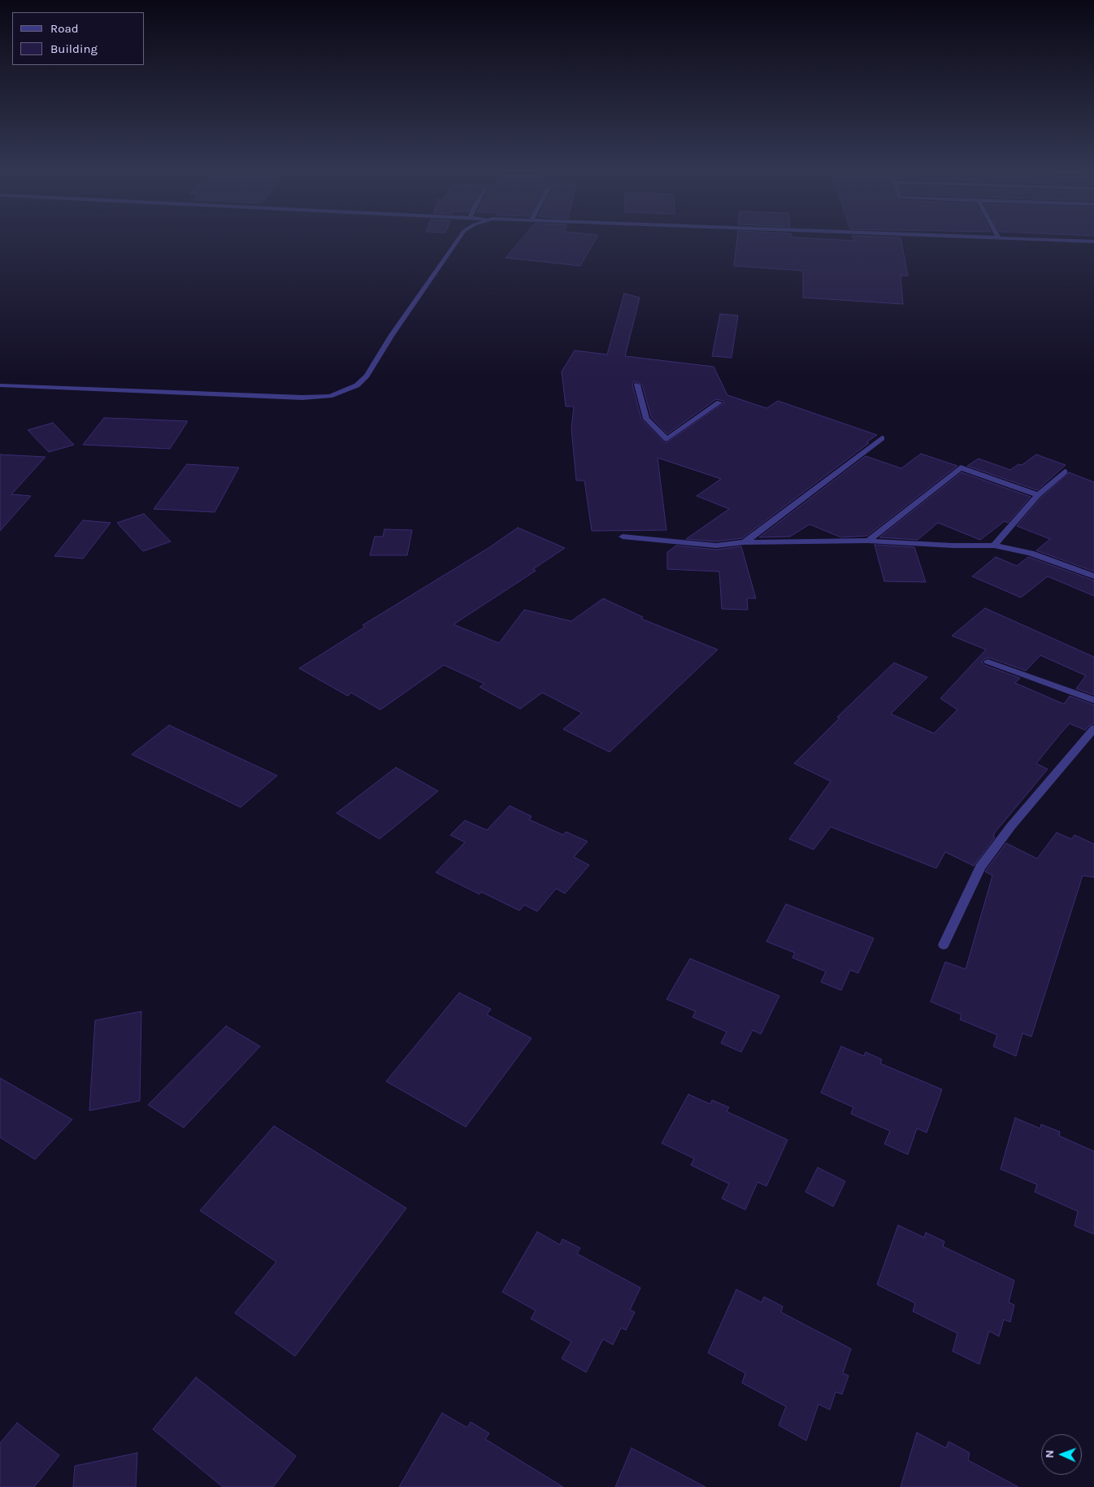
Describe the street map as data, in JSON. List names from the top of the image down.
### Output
{
  "legend": ["Road", "Building"],
  "north": "left"
}
